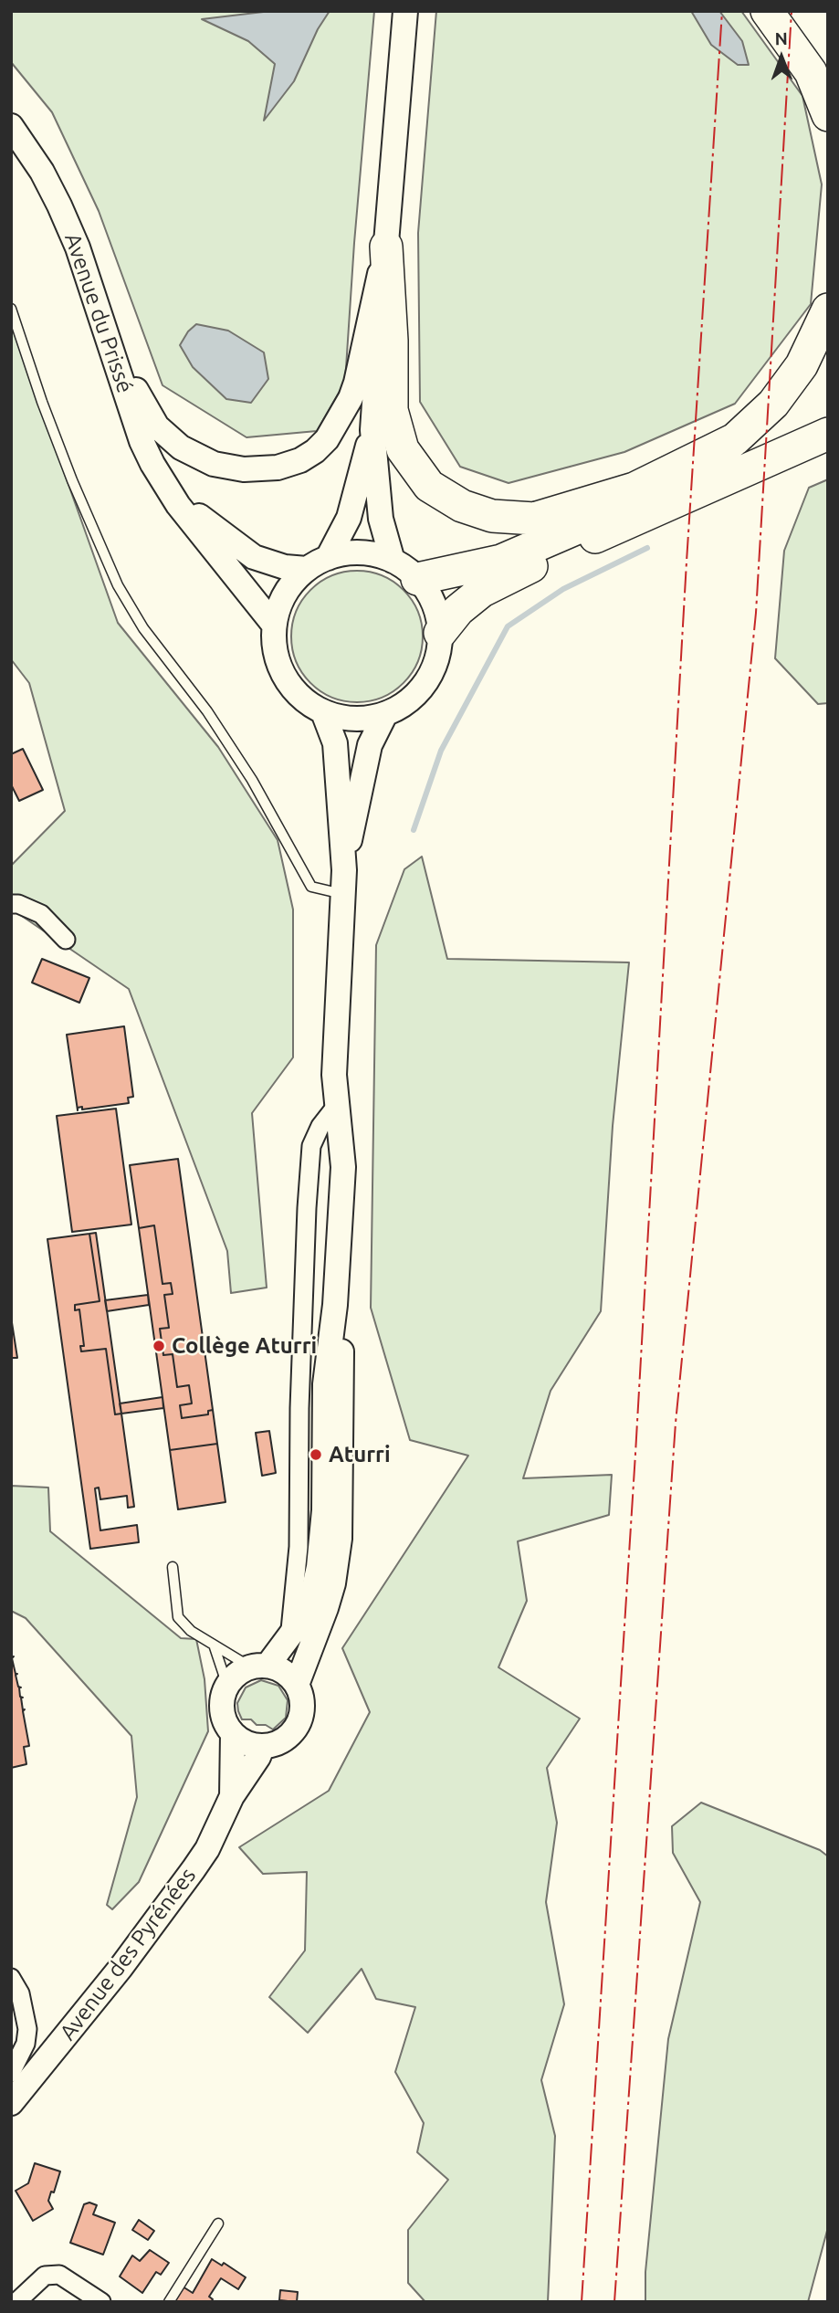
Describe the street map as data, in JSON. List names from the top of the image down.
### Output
{
  "streets": {
    "main road": ["Avenue du Prissé", "Avenue des Pyrénées"]
  },
  "places": ["Collège Aturri", "Aturri"],
  "north": "top"
}
